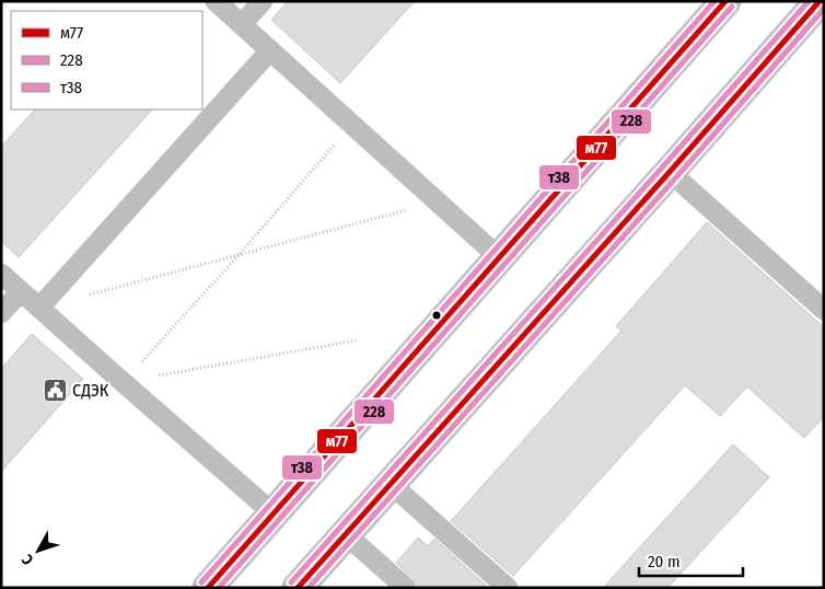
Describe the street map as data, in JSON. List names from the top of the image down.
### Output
{
  "places": {
    "public building": ["СДЭК"]
  },
  "lines": ["transit line м77", "transit line т38", "transit line 228"],
  "legend": ["м77", "228", "т38"],
  "scale_bar": "20 m",
  "north": "bottom left"
}
